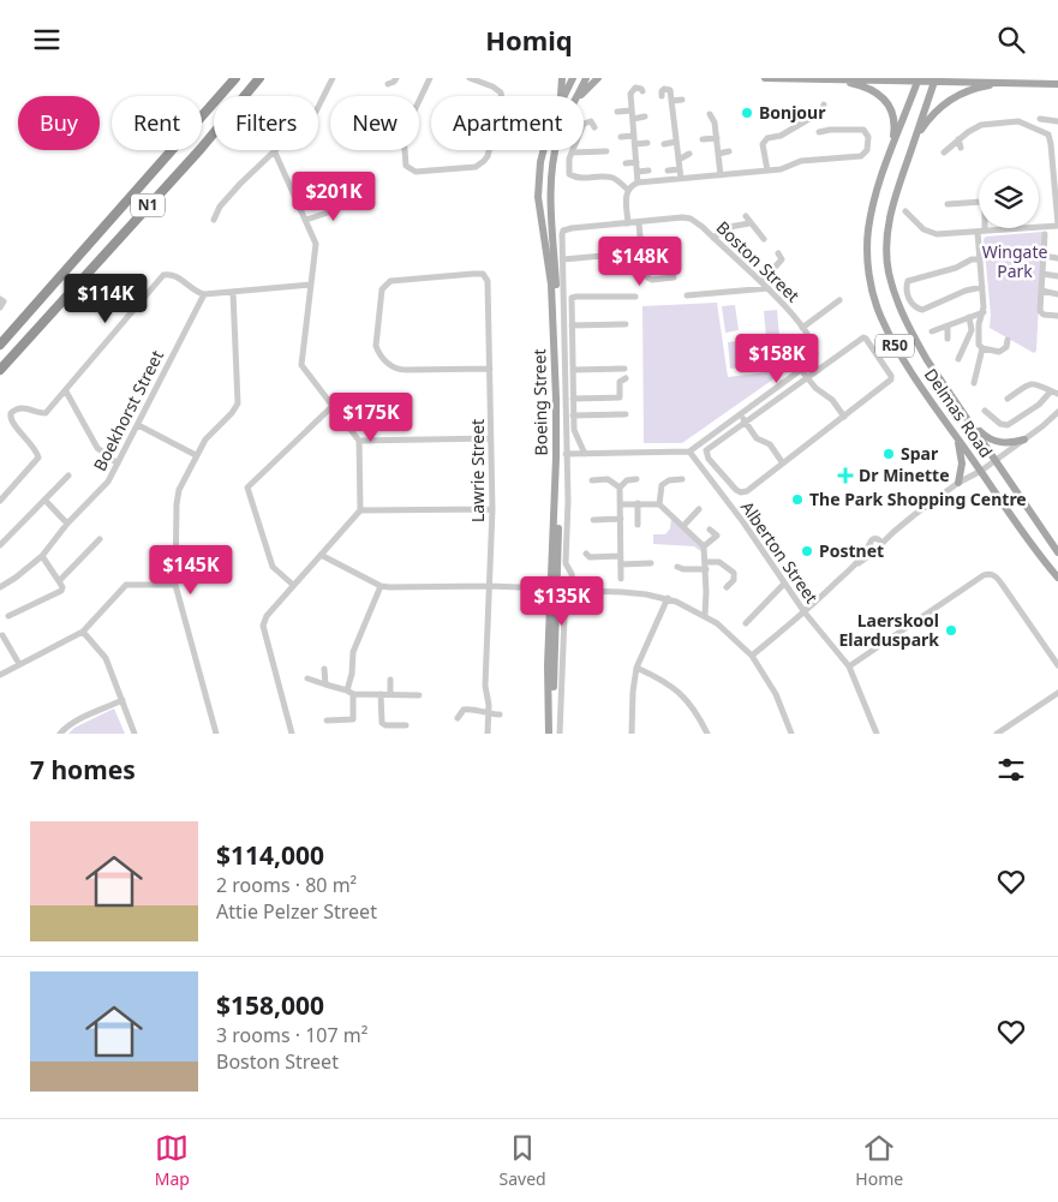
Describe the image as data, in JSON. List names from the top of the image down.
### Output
{
  "streets": {
    "highway": ["N1"],
    "main road": ["R50", "Boeing Street", "Delmas Road"],
    "street": [
      "Boston Street",
      "Boekhorst Street",
      "Lawrie Street",
      "Alberton Street"
    ]
  },
  "crossings": [
    ["Boston Street", "Boeing Street"],
    ["Boston Street", "Alberton Street"]
  ],
  "parks": ["Wingate Park"],
  "places": {
    "other": [
      "Bonjour",
      "Spar",
      "The Park Shopping Centre",
      "Postnet",
      "Laerskool Elarduspark"
    ],
    "health": ["Dr Minette"]
  },
  "page": {
    "header": "Homiq",
    "chip": [
      "Buy",
      "Rent",
      "Filters",
      "New",
      "Apartment"
    ],
    "price": [
      "$201K",
      "$148K",
      "$114K",
      "$158K",
      "$175K",
      "$145K",
      "$135K"
    ],
    "heading": "7 homes",
    "list": [
      {
        "name": "$114,000",
        "note": "2 rooms · 80 m² · Attie Pelzer Street"
      },
      {
        "name": "$158,000",
        "note": "3 rooms · 107 m² · Boston Street"
      }
    ],
    "tabs": ["Map", "Saved", "Home"]
  }
}
